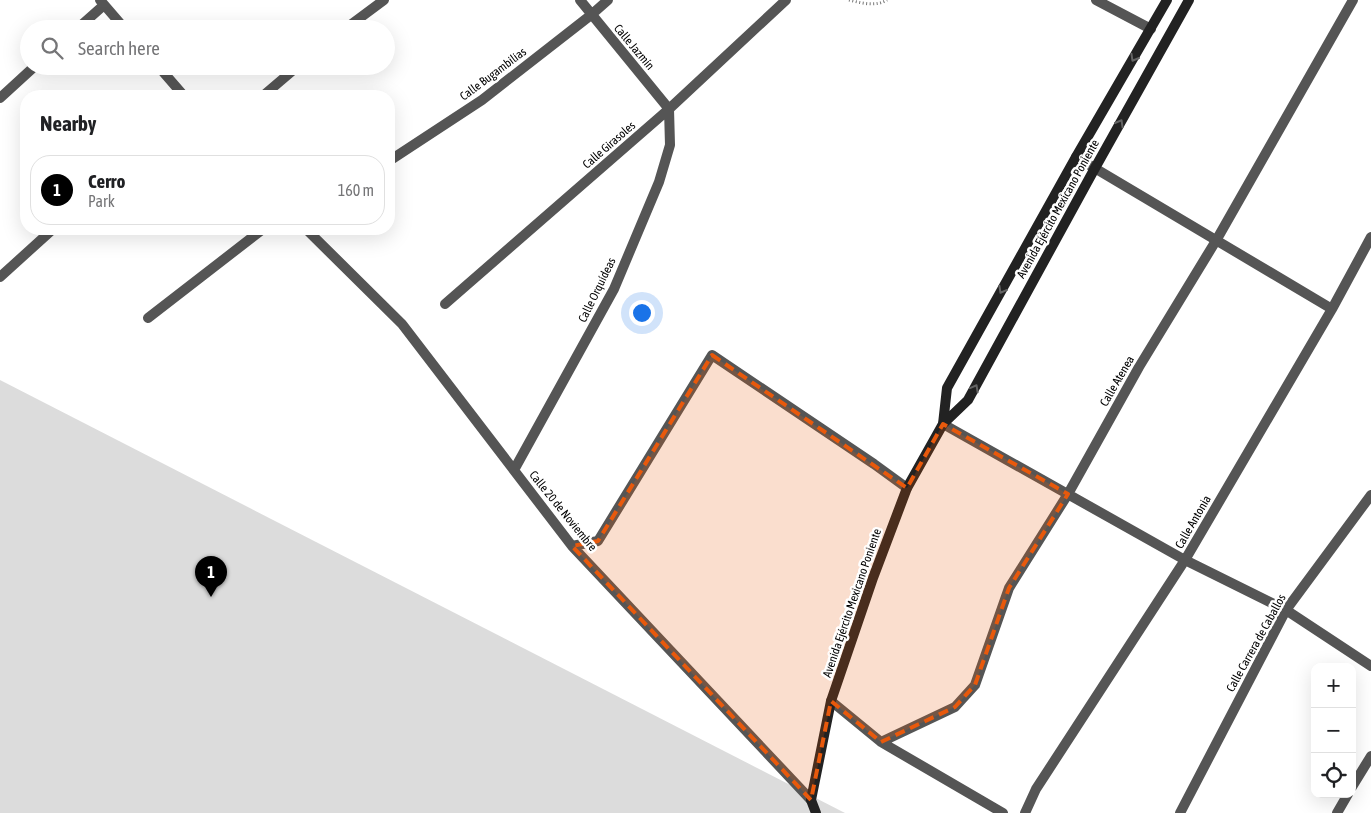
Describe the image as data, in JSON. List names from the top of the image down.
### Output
{
  "streets": {
    "main road": ["Avenida Ejército Mexicano Poniente"],
    "street": [
      "Calle Jazmín",
      "Calle Bugambilias",
      "Calle Girasoles",
      "Calle Orquídeas",
      "Calle Atenea",
      "Calle 20 de Noviembre",
      "Calle Antonia",
      "Calle Carrera de Caballos"
    ]
  },
  "crossings": [
    ["Calle Jazmín", "Calle Bugambilias"],
    ["Calle Jazmín", "Calle Girasoles"],
    ["Calle Jazmín", "Calle Orquídeas"],
    ["Calle Girasoles", "Calle Orquídeas"],
    ["Avenida Ejército Mexicano Poniente", "Calle 20 de Noviembre"],
    ["Calle Orquídeas", "Calle 20 de Noviembre"]
  ],
  "page": {
    "search": "Search here",
    "heading": "Nearby",
    "list": [
      {
        "mark": "1",
        "name": "Cerro",
        "note": "Park",
        "value": "160 m"
      }
    ],
    "pins": "1",
    "map_buttons": ["+", "−"]
  }
}
